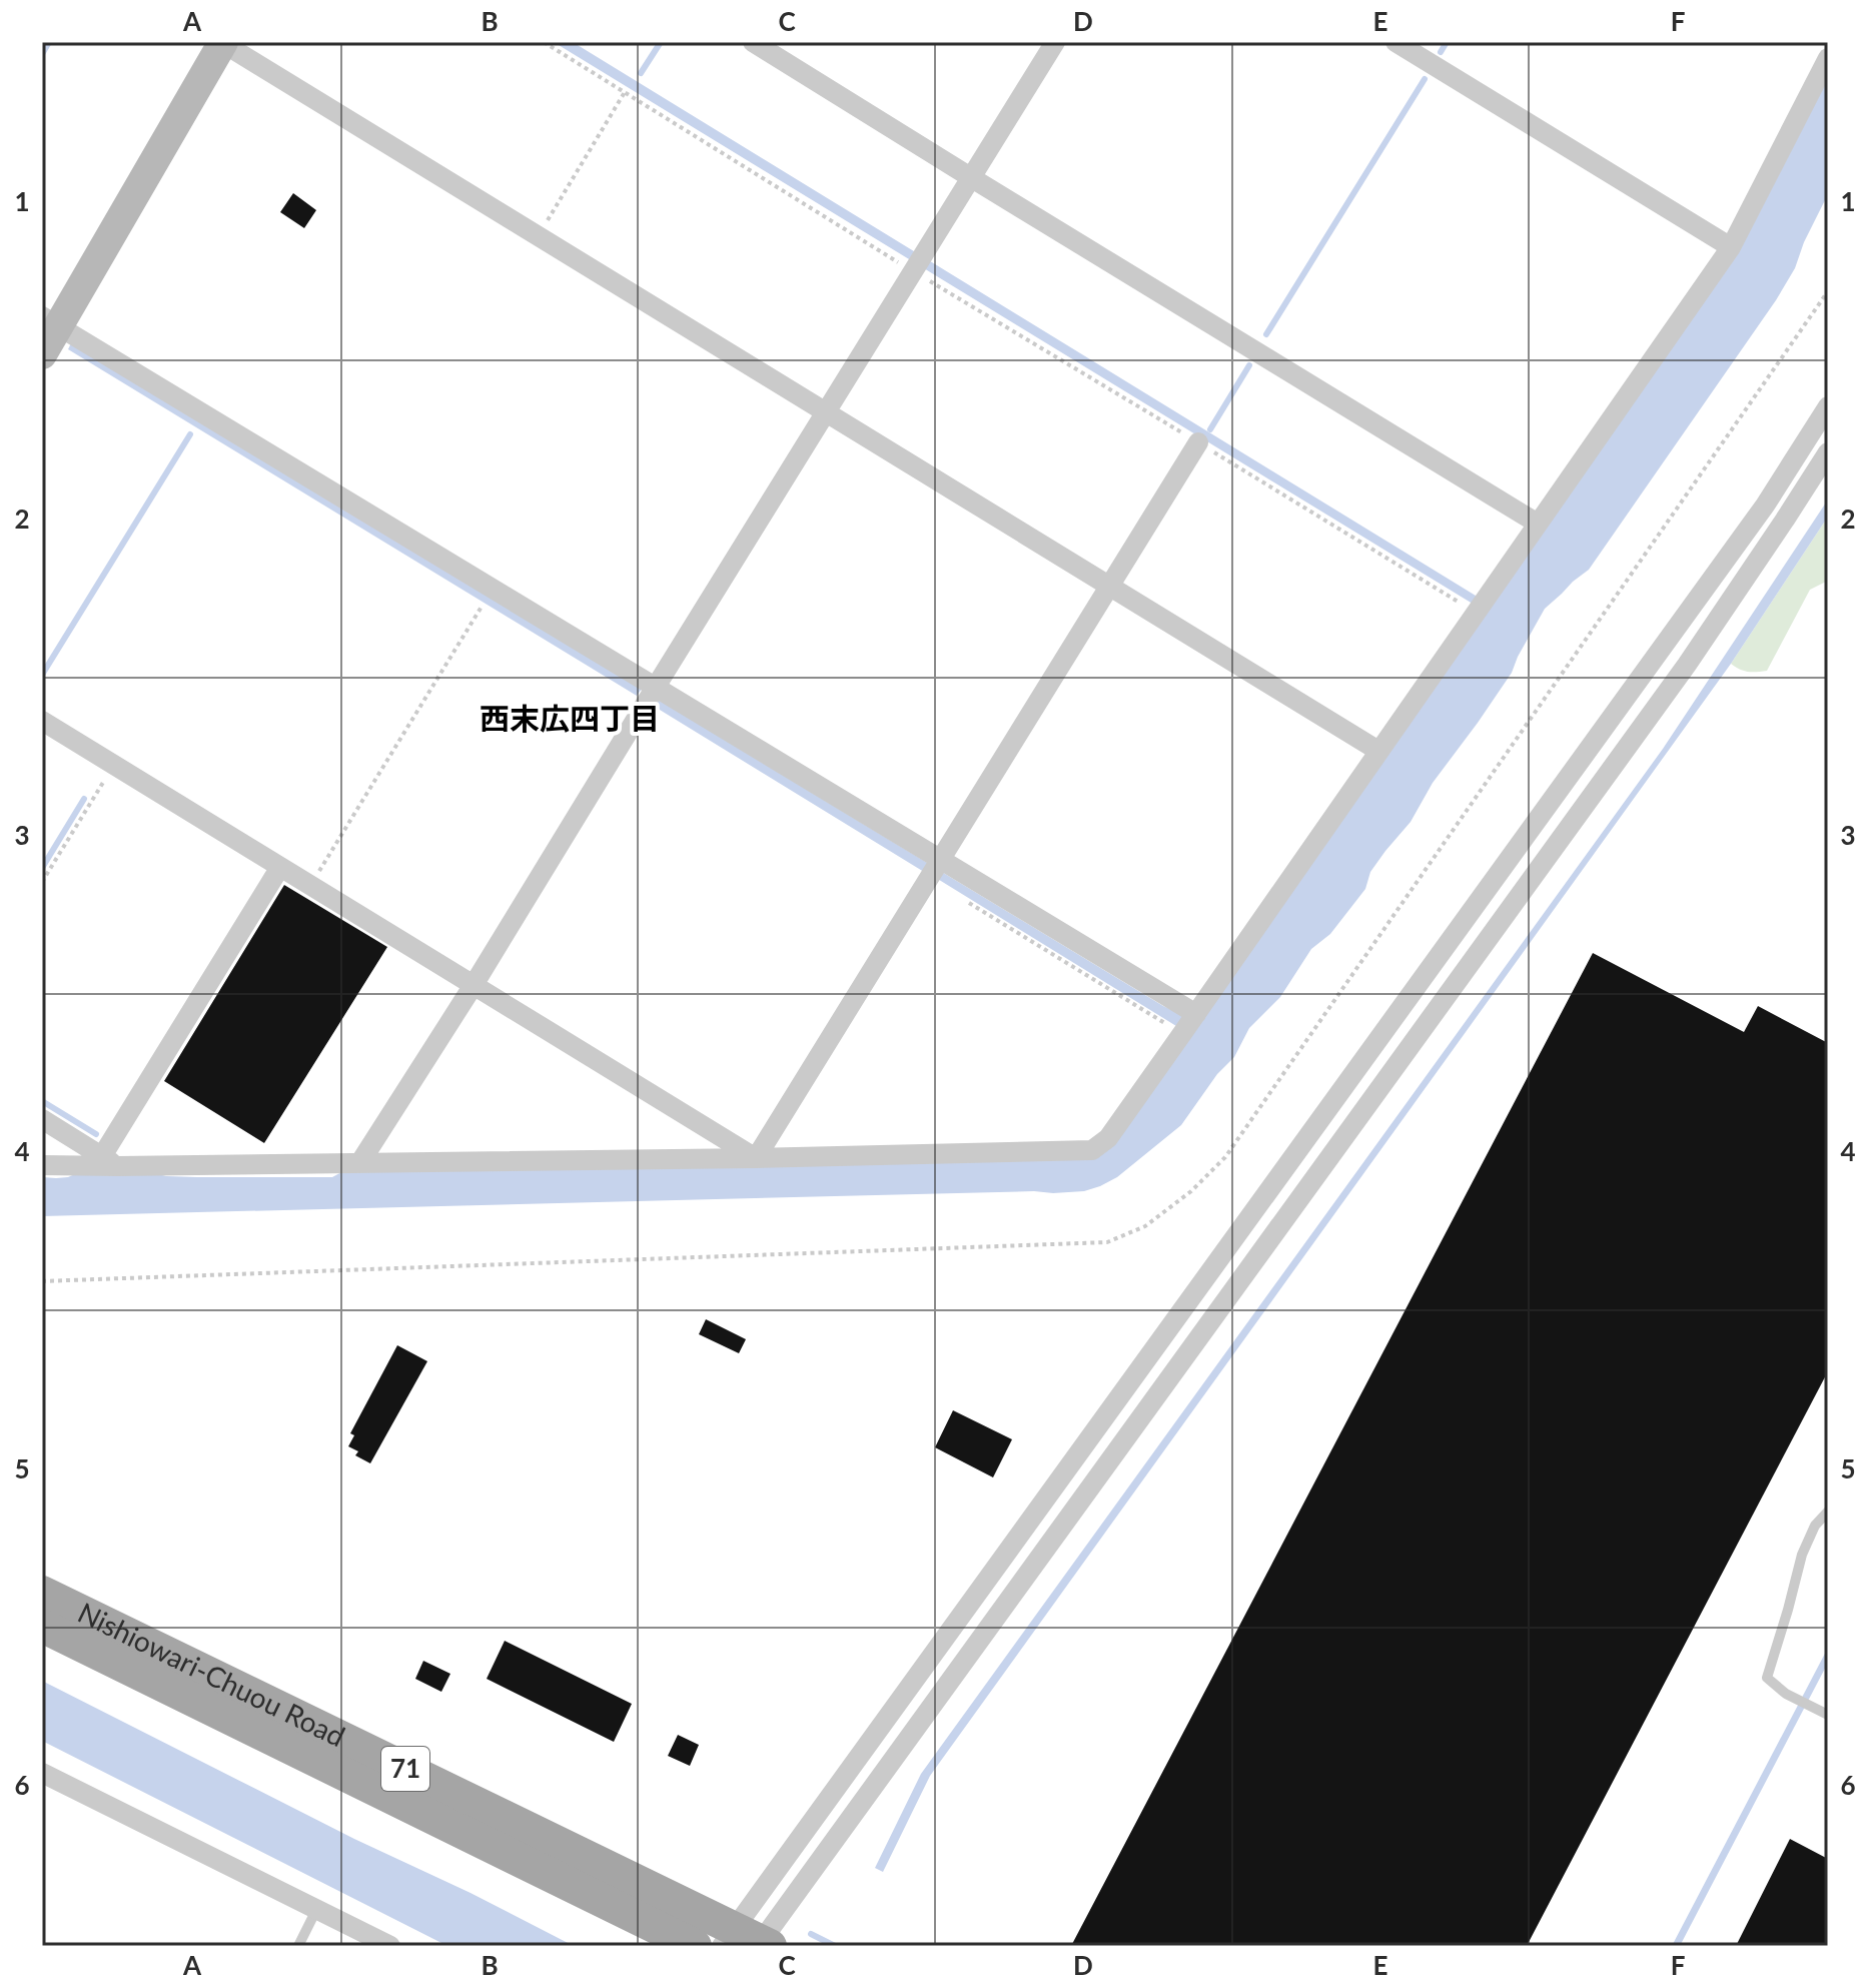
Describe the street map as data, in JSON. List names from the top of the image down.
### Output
{
  "streets": {
    "main road": ["Nishiowari-Chuou Road", "71"]
  },
  "districts": ["西末広四丁目"],
  "grid": {
    "columns": [
      "A",
      "B",
      "C",
      "D",
      "E",
      "F"
    ],
    "rows": [
      "1",
      "2",
      "3",
      "4",
      "5",
      "6"
    ]
  }
}
